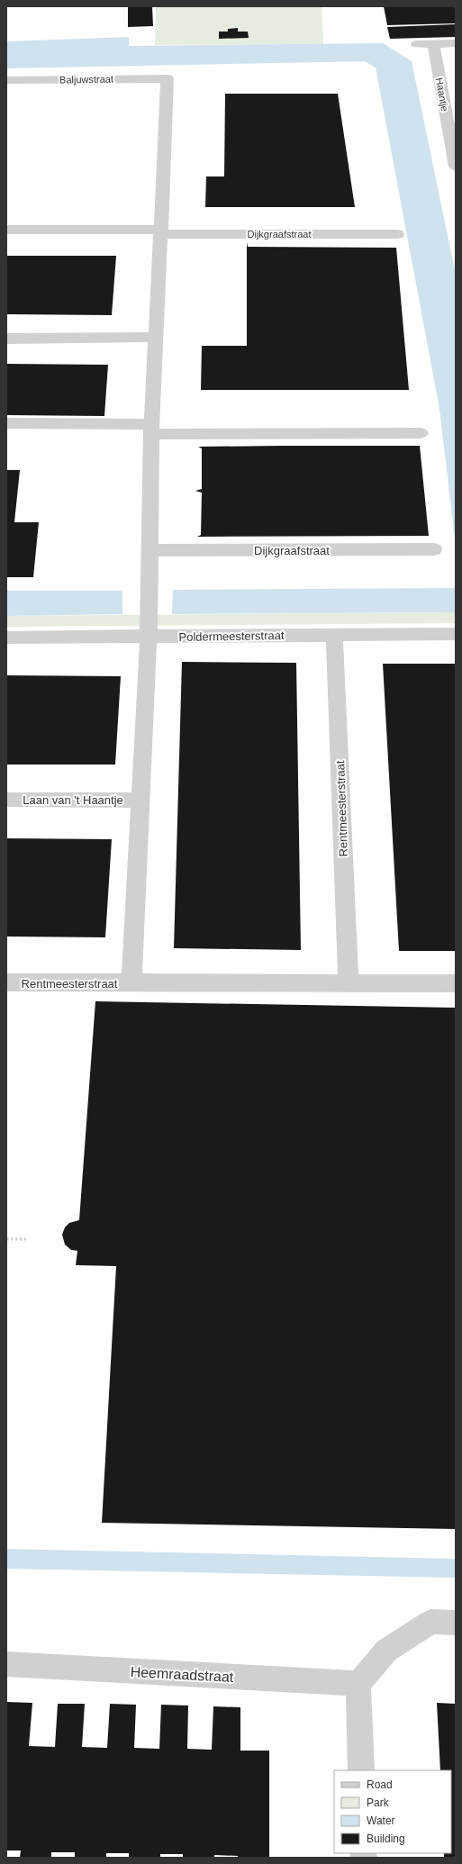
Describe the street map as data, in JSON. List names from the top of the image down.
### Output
{
  "streets": {
    "street": [
      "Baljuwstraat",
      "Haantje",
      "Dijkgraafstraat",
      "Poldermeesterstraat",
      "Laan van 't Haantje",
      "Rentmeesterstraat",
      "Heemraadstraat"
    ]
  },
  "crossings": [
    ["Baljuwstraat", "Dijkgraafstraat"],
    ["Poldermeesterstraat", "Rentmeesterstraat"],
    ["Laan van 't Haantje", "Rentmeesterstraat"]
  ],
  "legend": [
    "Road",
    "Park",
    "Water",
    "Building"
  ]
}
